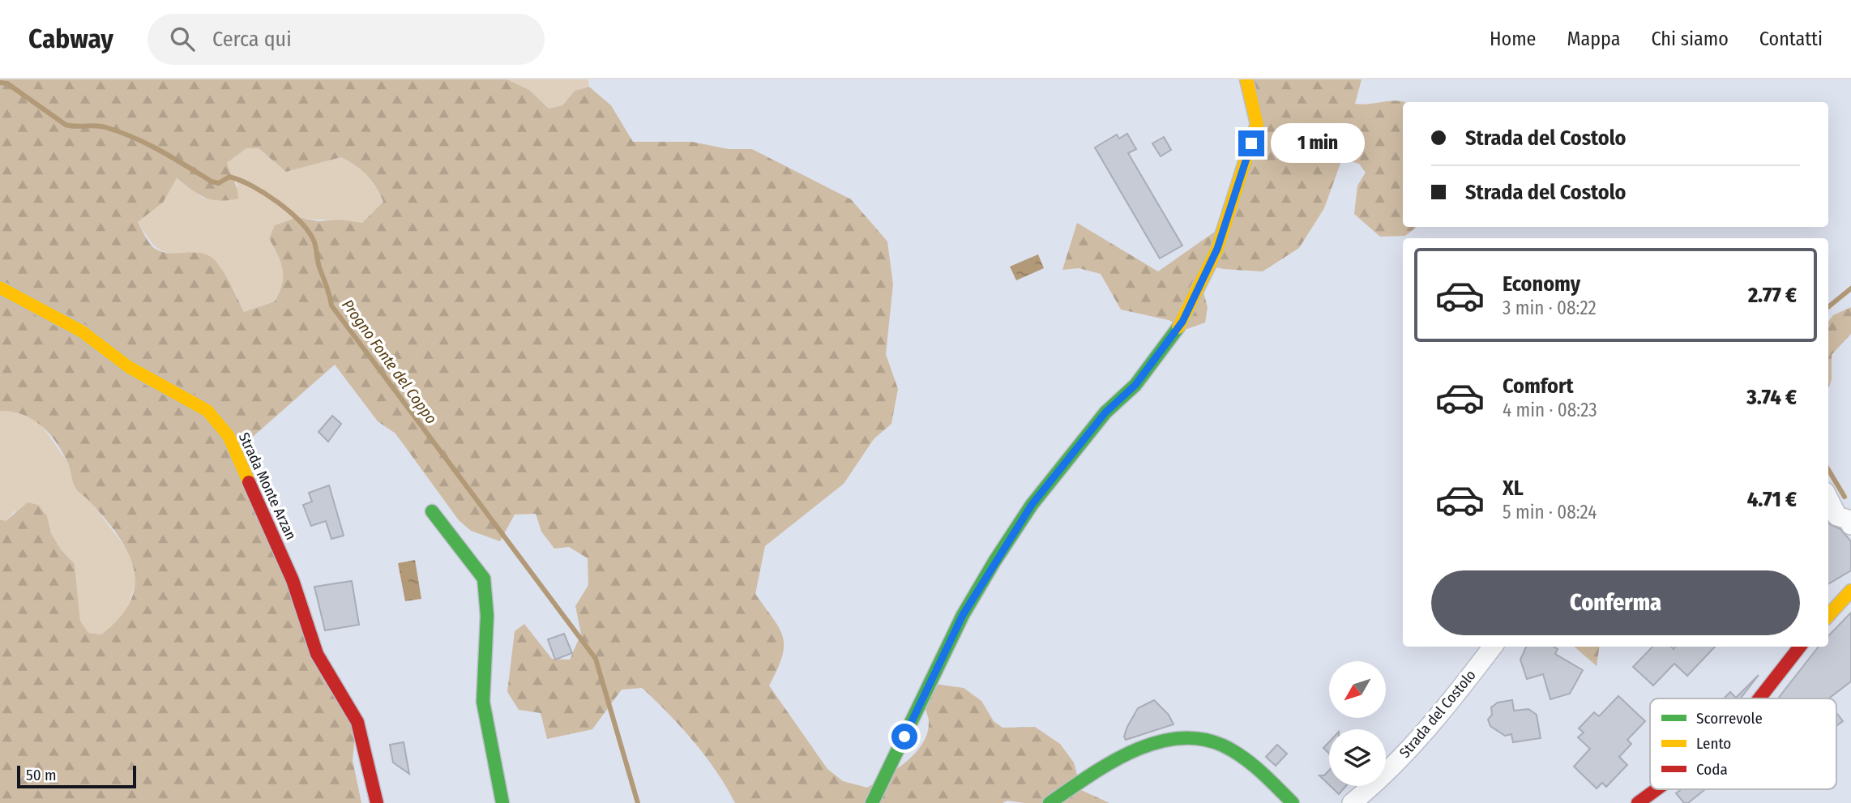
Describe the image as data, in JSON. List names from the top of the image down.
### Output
{
  "streets": {
    "street": ["Strada Monte Arzan", "Strada del Costolo"]
  },
  "water": ["Progno Fonte del Coppo"],
  "legend": ["Scorrevole", "Lento", "Coda"],
  "scale_bar": "50 m",
  "north": "bottom left",
  "page": {
    "header": "Cabway",
    "search": "Cerca qui",
    "nav": [
      "Home",
      "Mappa",
      "Chi siamo",
      "Contatti"
    ],
    "banner": ["Strada del Costolo", "Strada del Costolo"],
    "bubble": "1 min",
    "list": [
      {
        "name": "Economy",
        "note": "3 min · 08:22",
        "value": "2.77 €"
      },
      {
        "name": "Comfort",
        "note": "4 min · 08:23",
        "value": "3.74 €"
      },
      {
        "name": "XL",
        "note": "5 min · 08:24",
        "value": "4.71 €"
      }
    ],
    "buttons": "Conferma",
    "scale": "50 m"
  }
}
